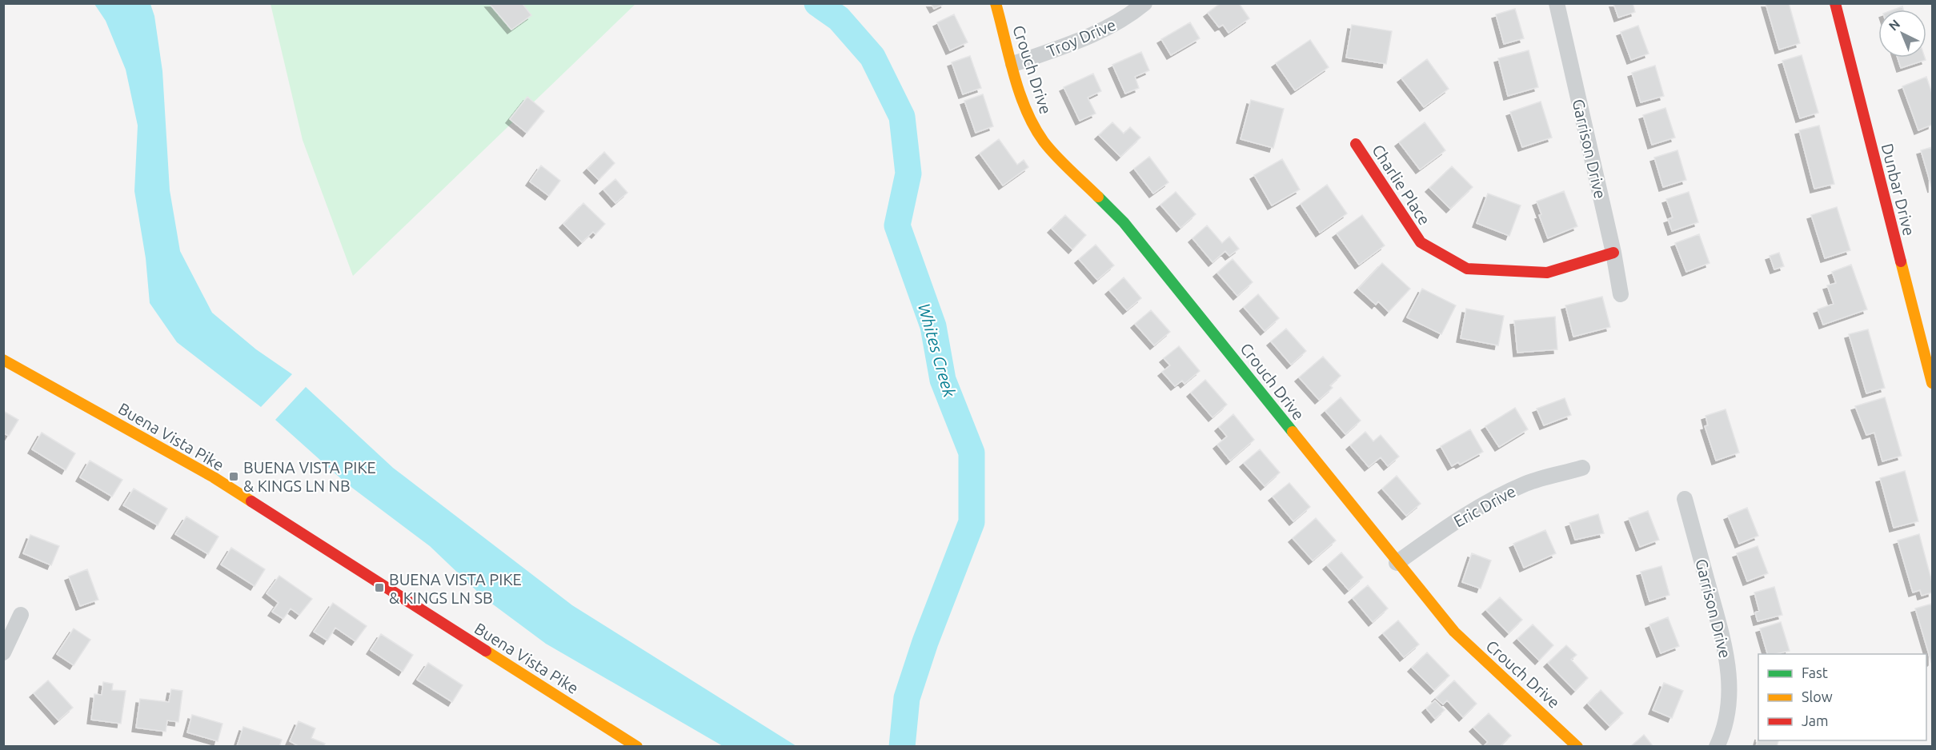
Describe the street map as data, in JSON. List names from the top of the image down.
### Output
{
  "streets": {
    "street": [
      "Troy Drive",
      "Crouch Drive",
      "Garrison Drive",
      "Charlie Place",
      "Dunbar Drive",
      "Buena Vista Pike",
      "Eric Drive"
    ]
  },
  "crossings": [
    ["Troy Drive", "Crouch Drive"],
    ["Crouch Drive", "Eric Drive"],
    ["Garrison Drive", "Charlie Place"]
  ],
  "water": ["Whites Creek"],
  "places": {
    "transit": ["BUENA VISTA PIKE & KINGS LN NB", "BUENA VISTA PIKE & KINGS LN SB"]
  },
  "legend": ["Fast", "Slow", "Jam"],
  "north": "top left"
}
